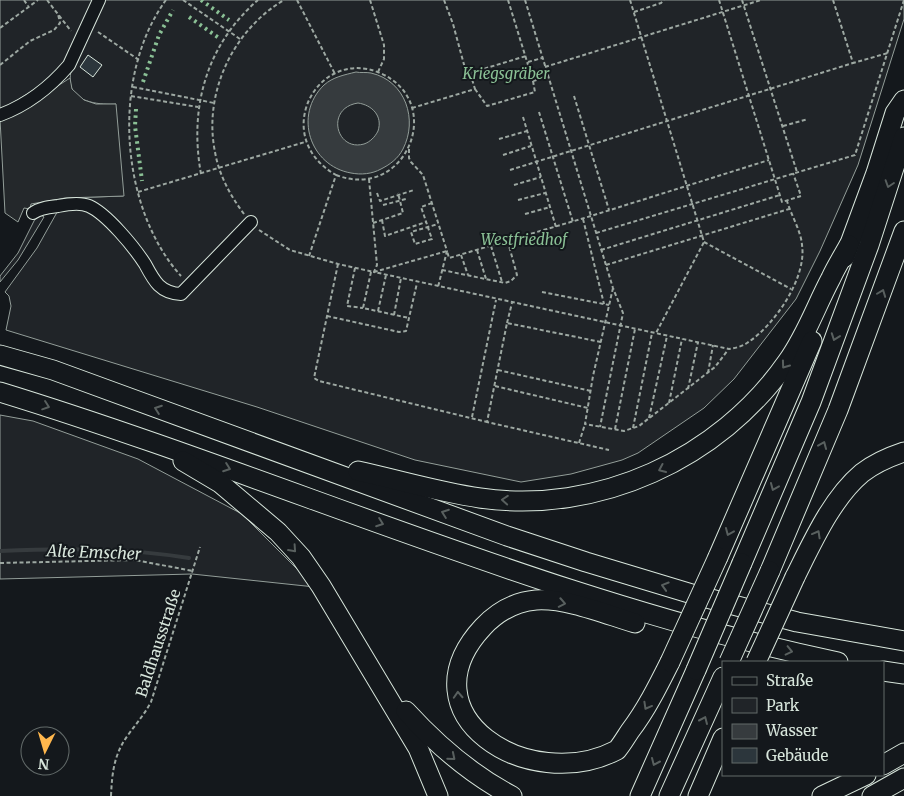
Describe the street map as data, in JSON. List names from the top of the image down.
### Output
{
  "streets": {
    "path": ["Baldhausstraße"]
  },
  "water": ["Alte Emscher"],
  "parks": ["Kriegsgräber", "Westfriedhof"],
  "legend": [
    "Straße",
    "Park",
    "Wasser",
    "Gebäude"
  ],
  "north": "bottom"
}
